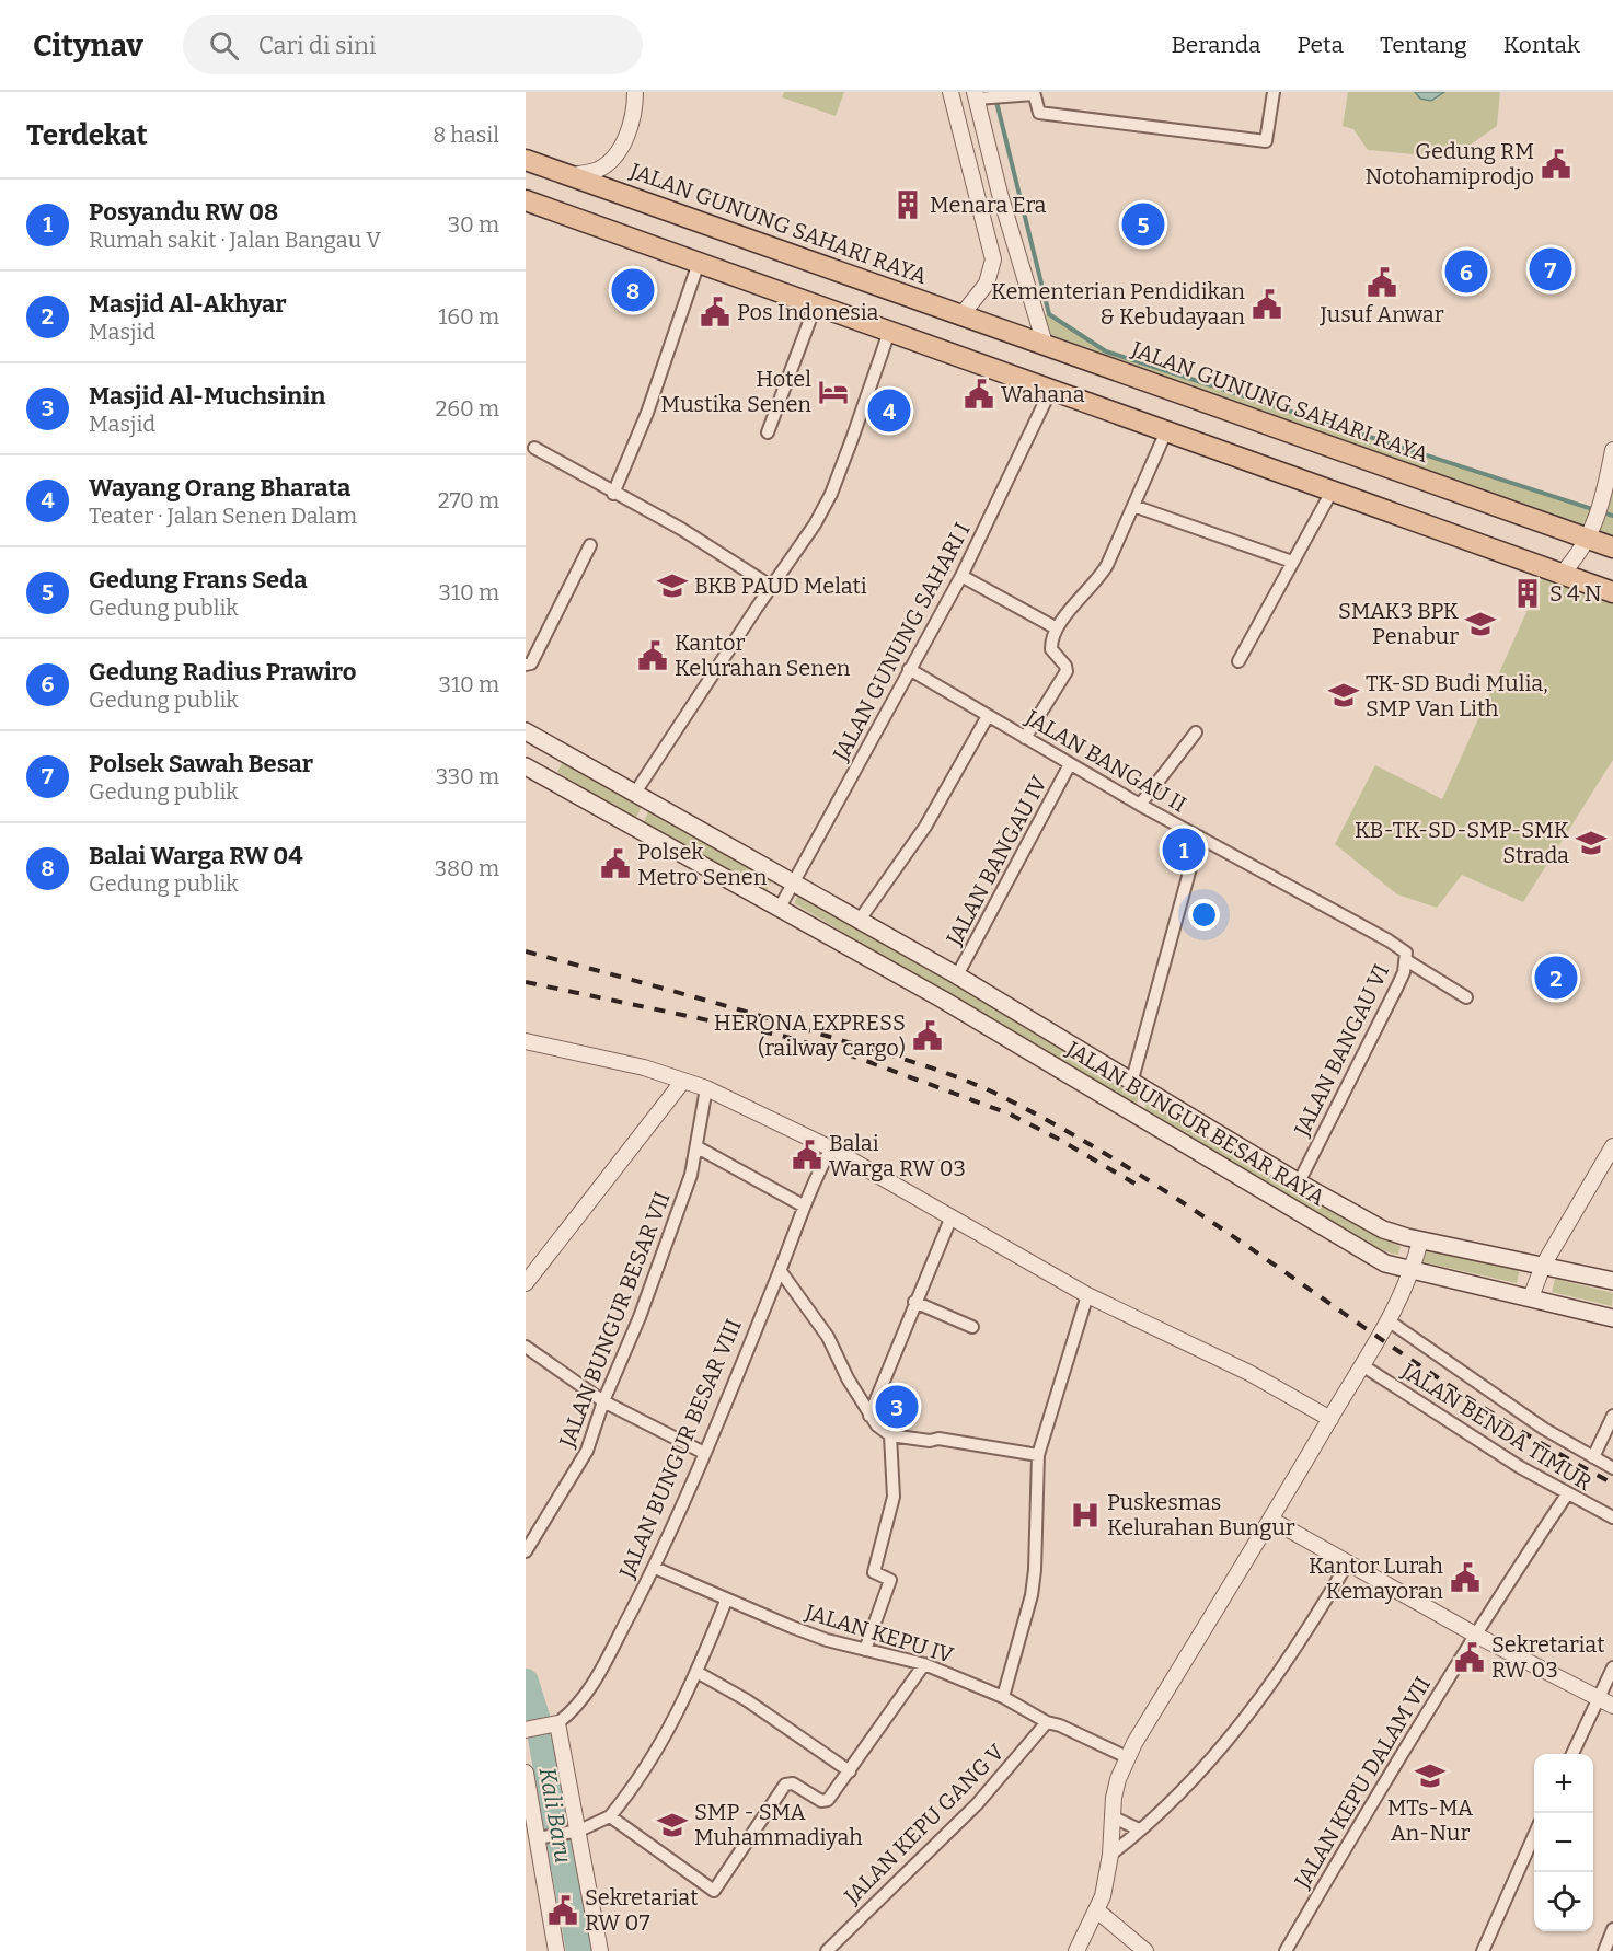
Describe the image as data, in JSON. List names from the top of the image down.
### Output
{
  "streets": {
    "main road": ["JALAN GUNUNG SAHARI RAYA", "JALAN BUNGUR BESAR RAYA"],
    "street": [
      "JALAN GUNUNG SAHARI I",
      "JALAN BANGAU II",
      "JALAN BANGAU IV",
      "JALAN BANGAU VI",
      "JALAN BUNGUR BESAR VII",
      "JALAN BENDA TIMUR",
      "JALAN BUNGUR BESAR VIII",
      "JALAN KEPU IV",
      "JALAN KEPU DALAM VII",
      "JALAN KEPU GANG V"
    ]
  },
  "crossings": [
    ["JALAN GUNUNG SAHARI I", "JALAN BANGAU II"],
    ["JALAN GUNUNG SAHARI I", "JALAN BUNGUR BESAR RAYA"],
    ["JALAN BANGAU II", "JALAN BANGAU IV"],
    ["JALAN BANGAU II", "JALAN BANGAU VI"],
    ["JALAN BANGAU IV", "JALAN BUNGUR BESAR RAYA"],
    ["JALAN BANGAU VI", "JALAN BUNGUR BESAR RAYA"],
    ["JALAN BENDA TIMUR", "JALAN KEPU DALAM VII"],
    ["JALAN BUNGUR BESAR VIII", "JALAN KEPU IV"],
    ["JALAN KEPU IV", "JALAN KEPU GANG V"]
  ],
  "water": ["Kali Baru"],
  "places": {
    "public building": [
      "Gedung RM Notohamiprodjo",
      "Jusuf Anwar",
      "Kementerian Pendidikan & Kebudayaan",
      "Pos Indonesia",
      "Wahana",
      "Kantor Kelurahan Senen",
      "Polsek Metro Senen",
      "HERONA EXPRESS (railway cargo)",
      "Balai Warga RW 03",
      "Kantor Lurah Kemayoran",
      "Sekretariat RW 03",
      "Sekretariat RW 07"
    ],
    "building": ["Menara Era", "S 4 N"],
    "hotel": ["Hotel Mustika Senen"],
    "school or university": [
      "BKB PAUD Melati",
      "SMAK3 BPK Penabur",
      "TK-SD Budi Mulia, SMP Van Lith",
      "KB-TK-SD-SMP-SMK Strada",
      "MTs-MA An-Nur",
      "SMP - SMA Muhammadiyah"
    ],
    "hospital": ["Puskesmas Kelurahan Bungur"]
  },
  "page": {
    "header": "Citynav",
    "search": "Cari di sini",
    "nav": [
      "Beranda",
      "Peta",
      "Tentang",
      "Kontak"
    ],
    "heading": ["Terdekat", "8 hasil"],
    "list": [
      {
        "mark": "1",
        "name": "Posyandu RW 08",
        "note": "Rumah sakit · Jalan Bangau V",
        "value": "30 m"
      },
      {
        "mark": "2",
        "name": "Masjid Al-Akhyar",
        "note": "Masjid",
        "value": "160 m"
      },
      {
        "mark": "3",
        "name": "Masjid Al-Muchsinin",
        "note": "Masjid",
        "value": "260 m"
      },
      {
        "mark": "4",
        "name": "Wayang Orang Bharata",
        "note": "Teater · Jalan Senen Dalam",
        "value": "270 m"
      },
      {
        "mark": "5",
        "name": "Gedung Frans Seda",
        "note": "Gedung publik",
        "value": "310 m"
      },
      {
        "mark": "6",
        "name": "Gedung Radius Prawiro",
        "note": "Gedung publik",
        "value": "310 m"
      },
      {
        "mark": "7",
        "name": "Polsek Sawah Besar",
        "note": "Gedung publik",
        "value": "330 m"
      },
      {
        "mark": "8",
        "name": "Balai Warga RW 04",
        "note": "Gedung publik",
        "value": "380 m"
      }
    ],
    "pins": [
      "5",
      "7",
      "6",
      "8",
      "4",
      "1",
      "2",
      "3"
    ],
    "map_buttons": ["+", "−"]
  }
}
